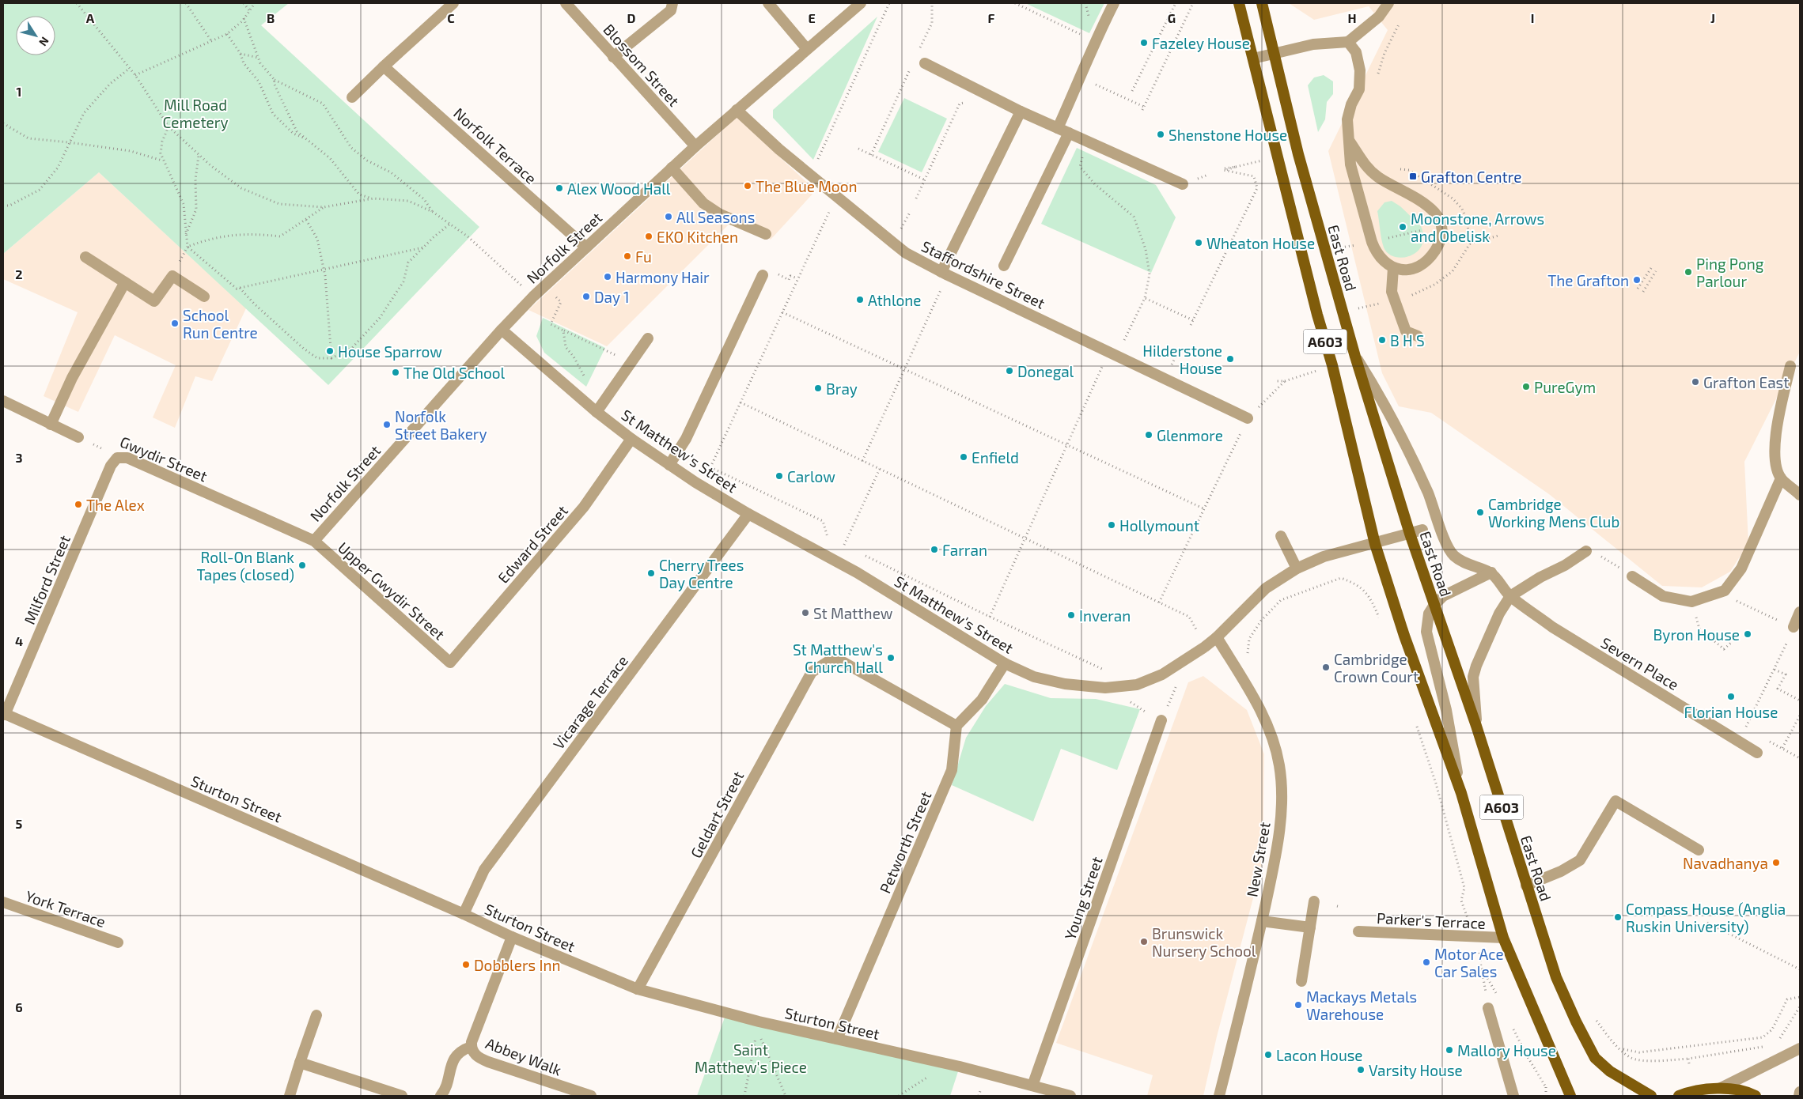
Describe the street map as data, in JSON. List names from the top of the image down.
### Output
{
  "streets": {
    "main road": ["East Road", "A603"],
    "street": [
      "Blossom Street",
      "Norfolk Terrace",
      "Norfolk Street",
      "Staffordshire Street",
      "St Matthew's Street",
      "Gwydir Street",
      "Edward Street",
      "Milford Street",
      "Upper Gwydir Street",
      "Severn Place",
      "Vicarage Terrace",
      "Sturton Street",
      "Geldart Street",
      "Petworth Street",
      "New Street",
      "Young Street",
      "York Terrace",
      "Parker's Terrace",
      "Abbey Walk"
    ]
  },
  "crossings": [
    ["Blossom Street", "Norfolk Street"],
    ["Norfolk Terrace", "Norfolk Street"],
    ["Norfolk Street", "Staffordshire Street"],
    ["Norfolk Street", "St Matthew's Street"],
    ["Norfolk Street", "Gwydir Street"],
    ["Norfolk Street", "Upper Gwydir Street"],
    ["East Road", "St Matthew's Street"],
    ["A603", "St Matthew's Street"],
    ["A603", "Parker's Terrace"],
    ["St Matthew's Street", "Edward Street"],
    ["St Matthew's Street", "Vicarage Terrace"],
    ["St Matthew's Street", "New Street"],
    ["Gwydir Street", "Milford Street"],
    ["Gwydir Street", "Upper Gwydir Street"],
    ["Edward Street", "Upper Gwydir Street"],
    ["Milford Street", "Sturton Street"],
    ["Vicarage Terrace", "Sturton Street"],
    ["Sturton Street", "Geldart Street"],
    ["Sturton Street", "Petworth Street"],
    ["Sturton Street", "Young Street"],
    ["Sturton Street", "Abbey Walk"],
    ["Geldart Street", "Petworth Street"]
  ],
  "parks": ["Mill Road Cemetery", "Saint Matthew's Piece"],
  "places": {
    "other": [
      "Fazeley House",
      "Shenstone House",
      "The Blue Moon",
      "Alex Wood Hall",
      "All Seasons",
      "Moonstone, Arrows and Obelisk",
      "EKO Kitchen",
      "Wheaton House",
      "Fu",
      "Ping Pong Parlour",
      "Harmony Hair",
      "The Grafton",
      "Day 1",
      "Athlone",
      "School Run Centre",
      "B H S",
      "House Sparrow",
      "Hilderstone House",
      "Donegal",
      "The Old School",
      "Grafton East",
      "PureGym",
      "Bray",
      "Norfolk Street Bakery",
      "Glenmore",
      "Enfield",
      "Carlow",
      "The Alex",
      "Cambridge Working Mens Club",
      "Hollymount",
      "Farran",
      "Roll-On Blank Tapes (closed)",
      "Cherry Trees Day Centre",
      "St Matthew",
      "Inveran",
      "Byron House",
      "St Matthew's Church Hall",
      "Cambridge Crown Court",
      "Florian House",
      "Navadhanya",
      "Compass House (Anglia Ruskin University)",
      "Brunswick Nursery School",
      "Motor Ace Car Sales",
      "Dobblers Inn",
      "Mackays Metals Warehouse",
      "Mallory House",
      "Lacon House",
      "Varsity House"
    ],
    "transit": ["Grafton Centre"]
  },
  "north": "bottom right",
  "grid": {
    "columns": [
      "A",
      "B",
      "C",
      "D",
      "E",
      "F",
      "G",
      "H",
      "I",
      "J"
    ],
    "rows": [
      "1",
      "2",
      "3",
      "4",
      "5",
      "6"
    ]
  }
}
